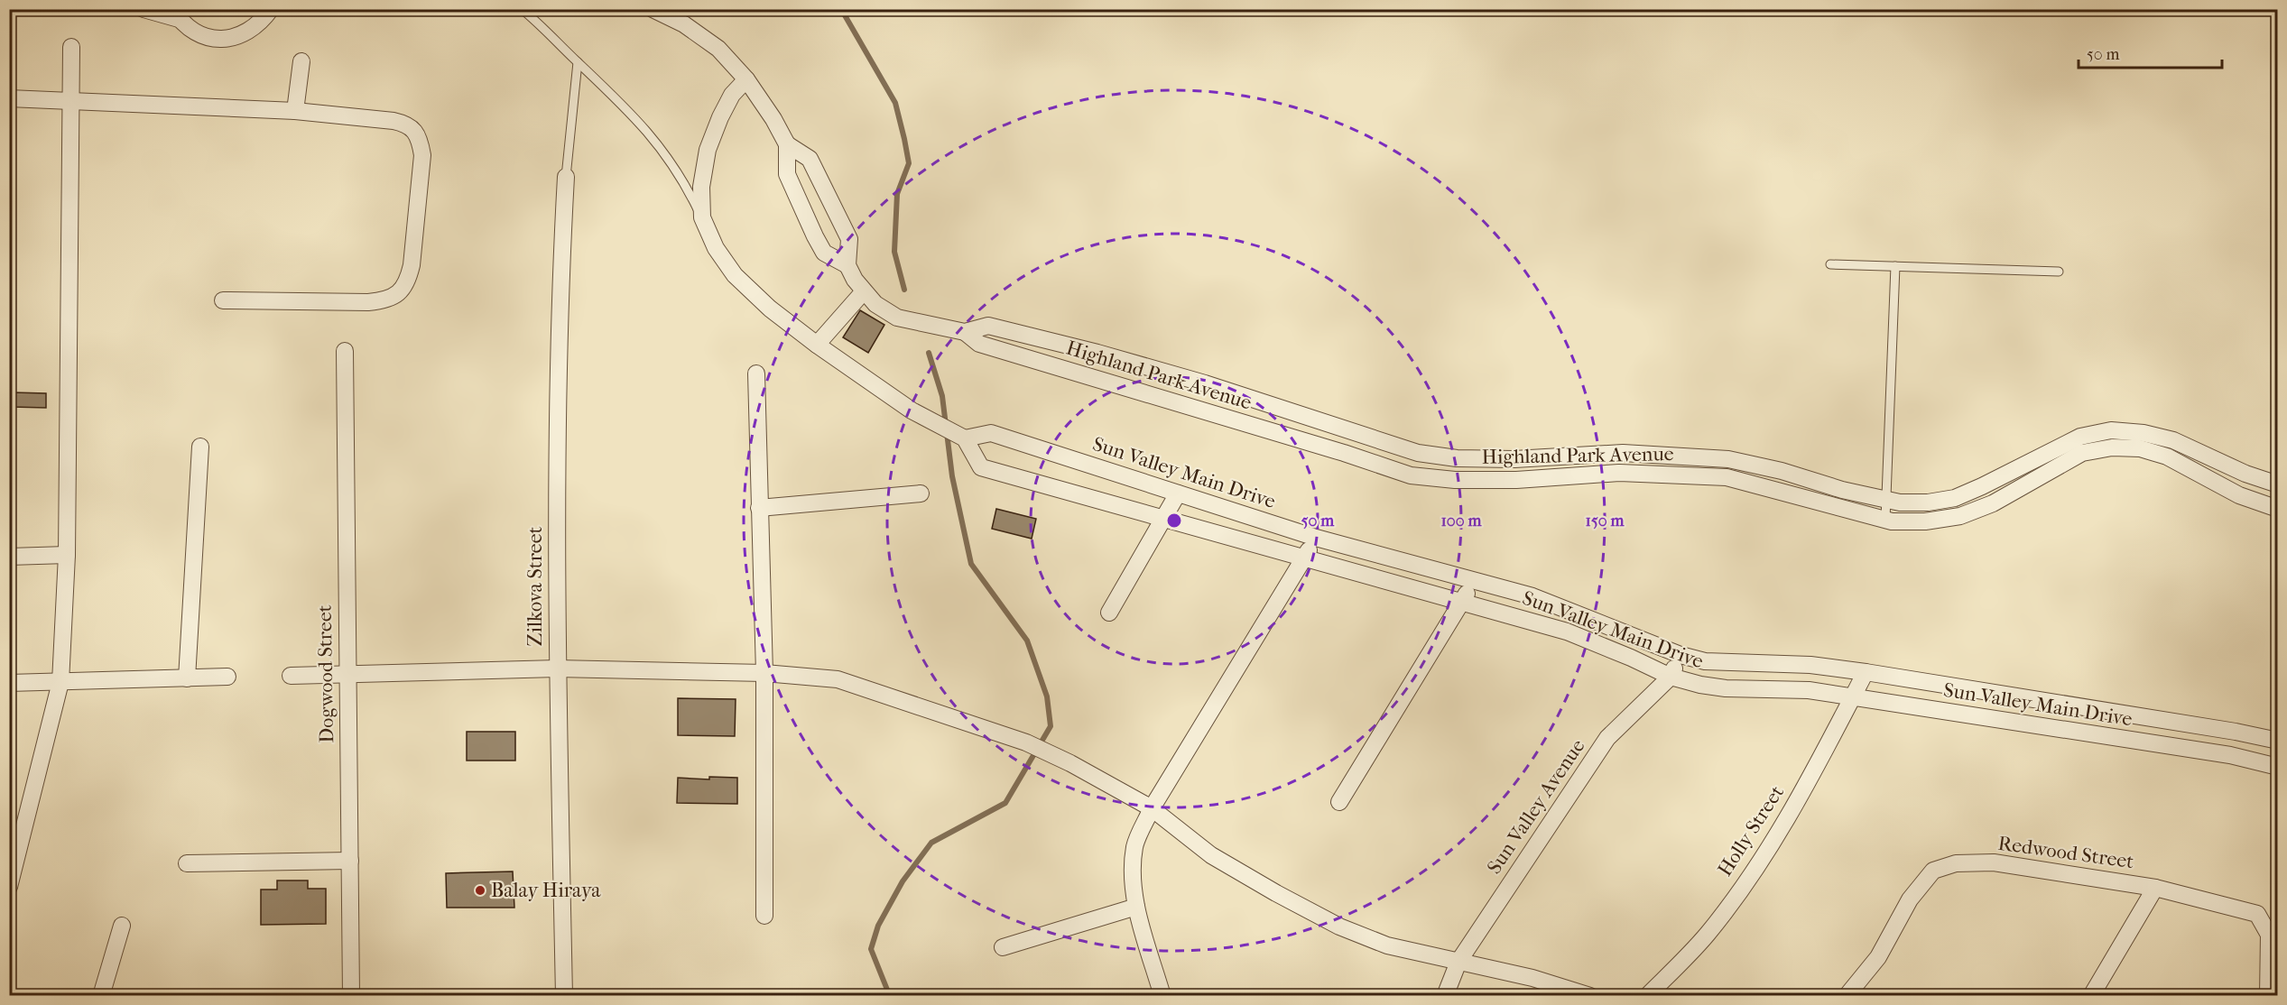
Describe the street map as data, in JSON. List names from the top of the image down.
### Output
{
  "streets": {
    "street": [
      "Highland Park Avenue",
      "Sun Valley Main Drive",
      "Zilkova Street",
      "Dogwood Street",
      "Sun Valley Avenue",
      "Holly Street",
      "Redwood Street"
    ]
  },
  "crossings": [
    ["Sun Valley Main Drive", "Sun Valley Avenue"],
    ["Sun Valley Main Drive", "Holly Street"]
  ],
  "places": ["Balay Hiraya"],
  "scale_bar": "50 m",
  "rings": ["50 m", "100 m", "150 m"]
}
